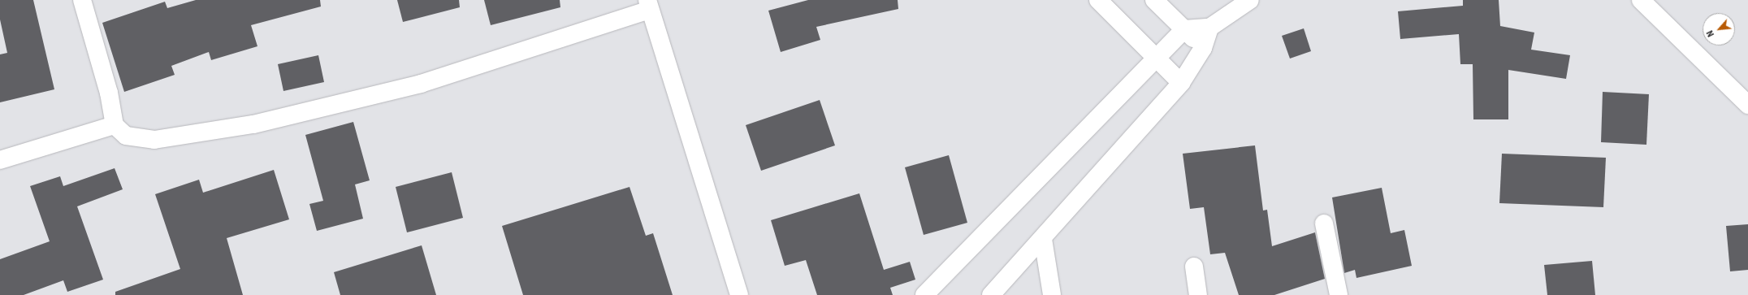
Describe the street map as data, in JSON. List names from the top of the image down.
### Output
{
  "north": "bottom left"
}
